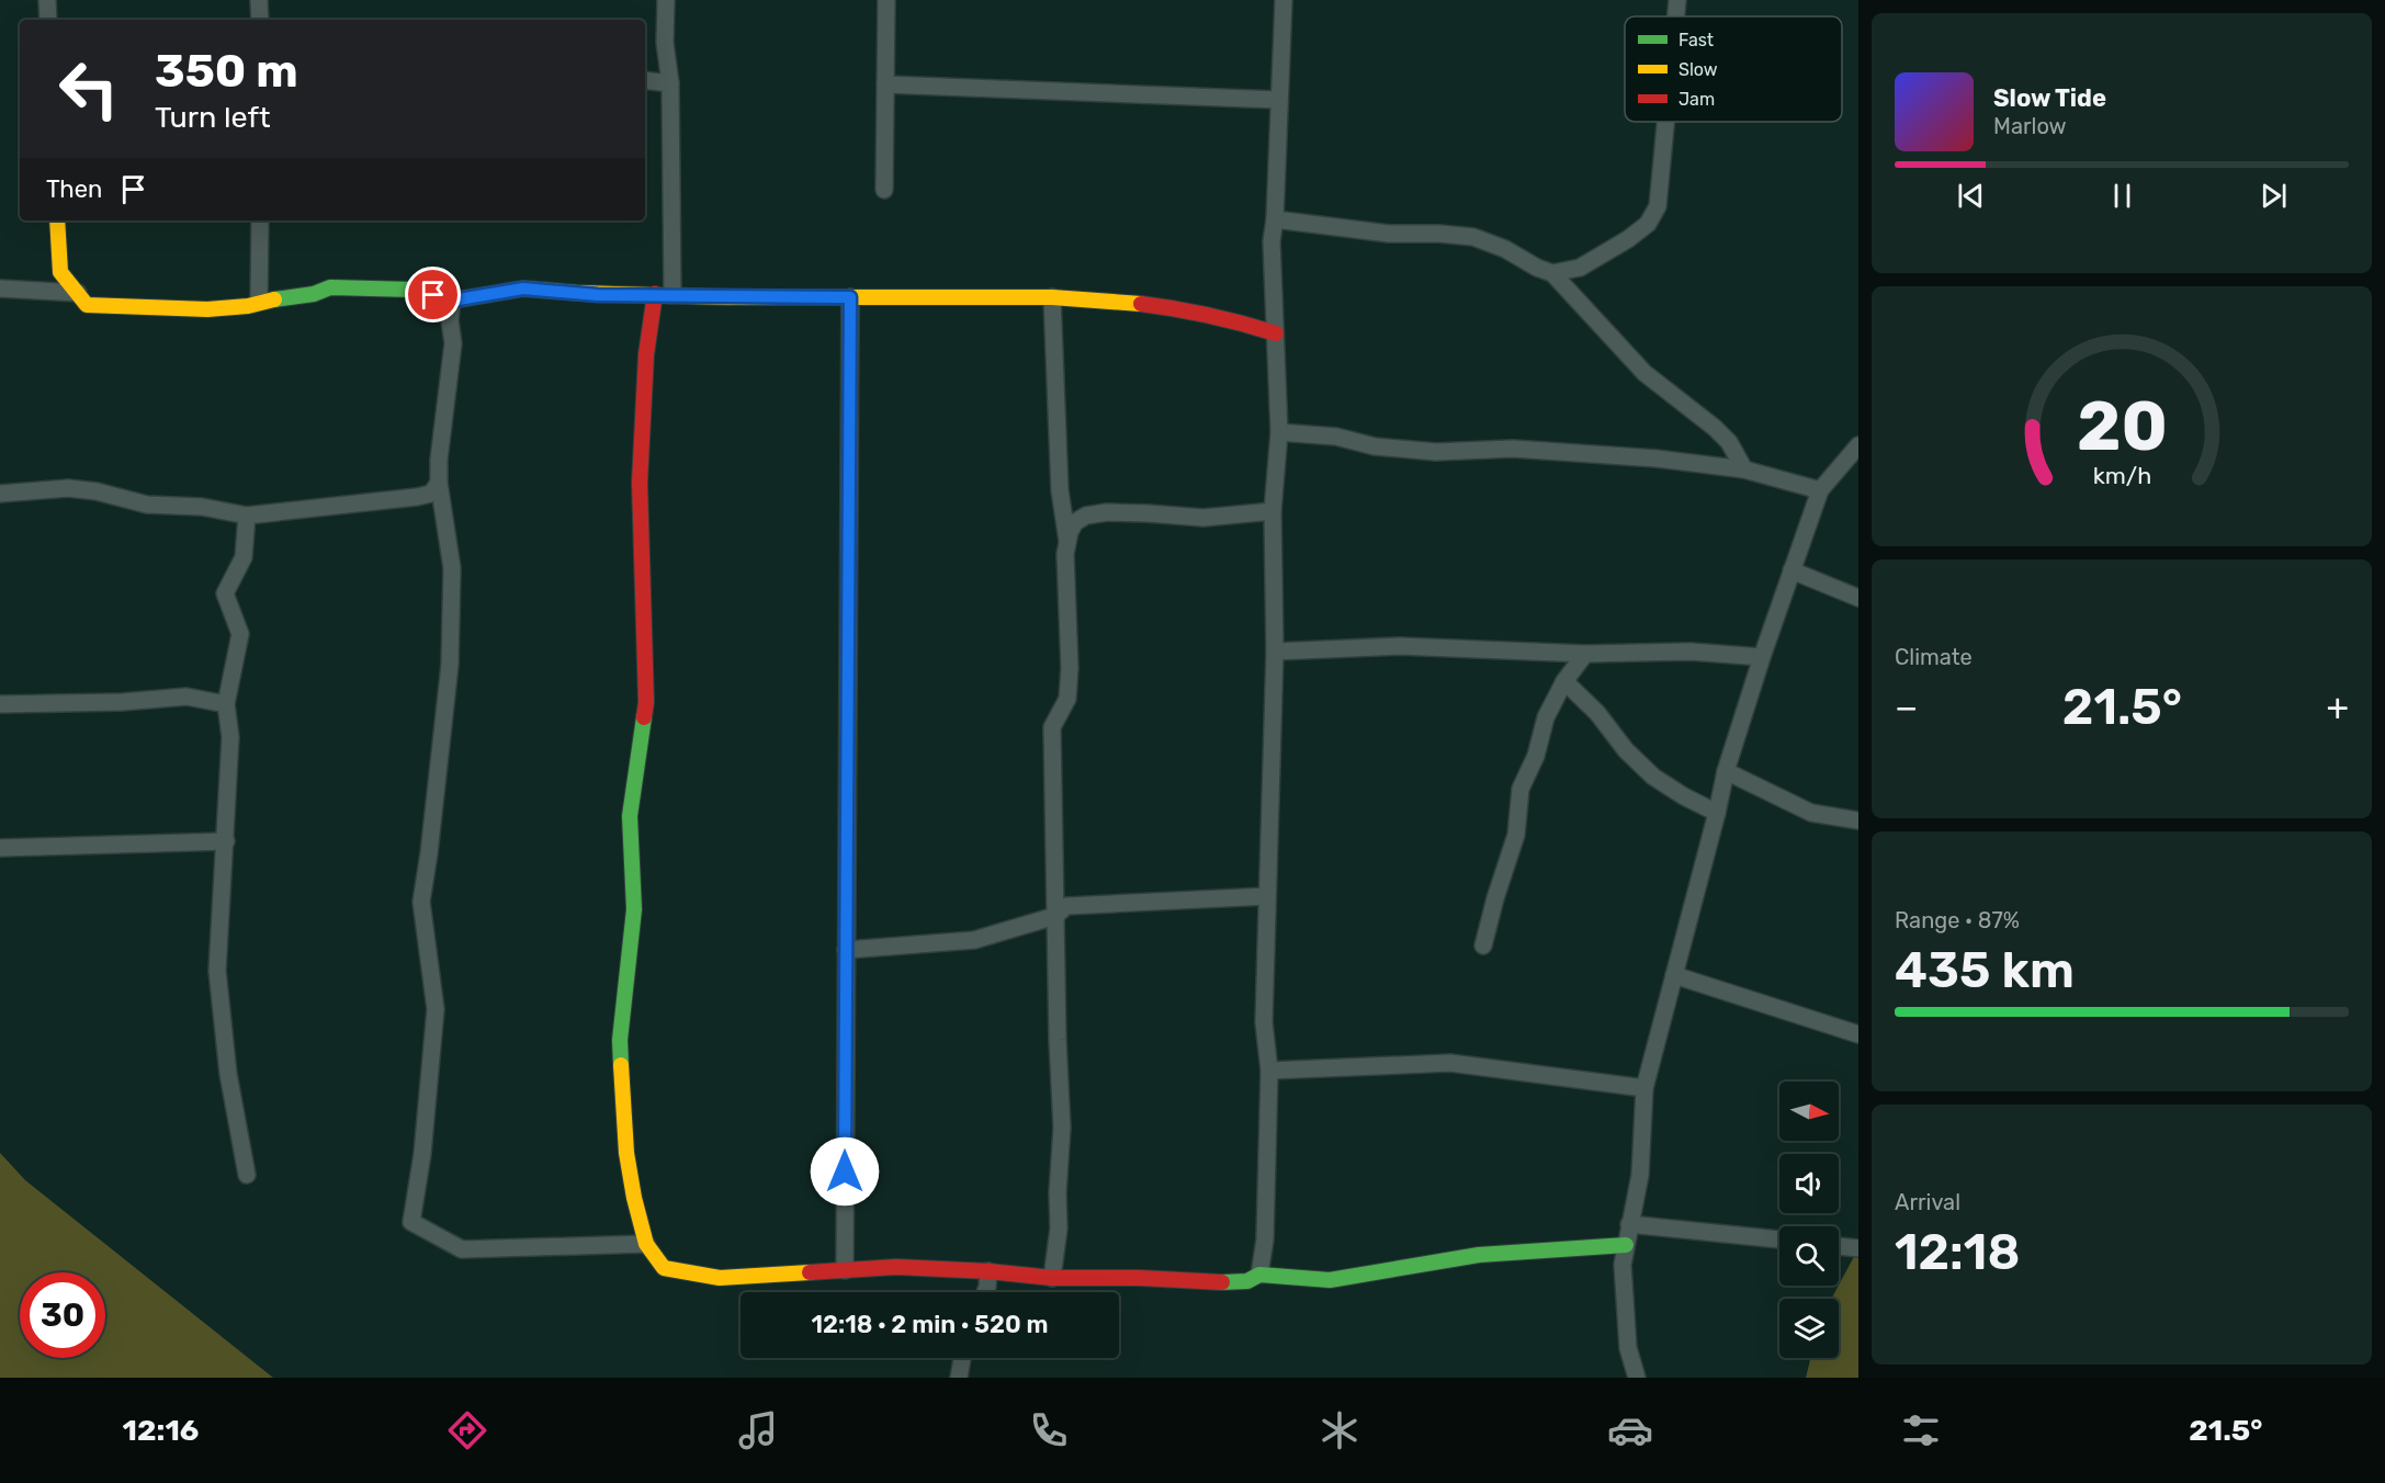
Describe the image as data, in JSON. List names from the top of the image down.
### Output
{
  "legend": ["Fast", "Slow", "Jam"],
  "north": "right",
  "page": {
    "turn": ["350 m", "Turn left"],
    "song": ["Slow Tide", "Marlow"],
    "then": "Then",
    "tile": [
      "Climate",
      ["Range · 87%", "435 km"],
      ["Arrival", "12:18"]
    ],
    "heat": ["−", "21.5°", "+"],
    "limit": "30",
    "trip": "12:18 · 2 min · 520 m",
    "tabs": ["12:16", "21.5°"],
    "gauge": ["20", "km/h"]
  }
}
